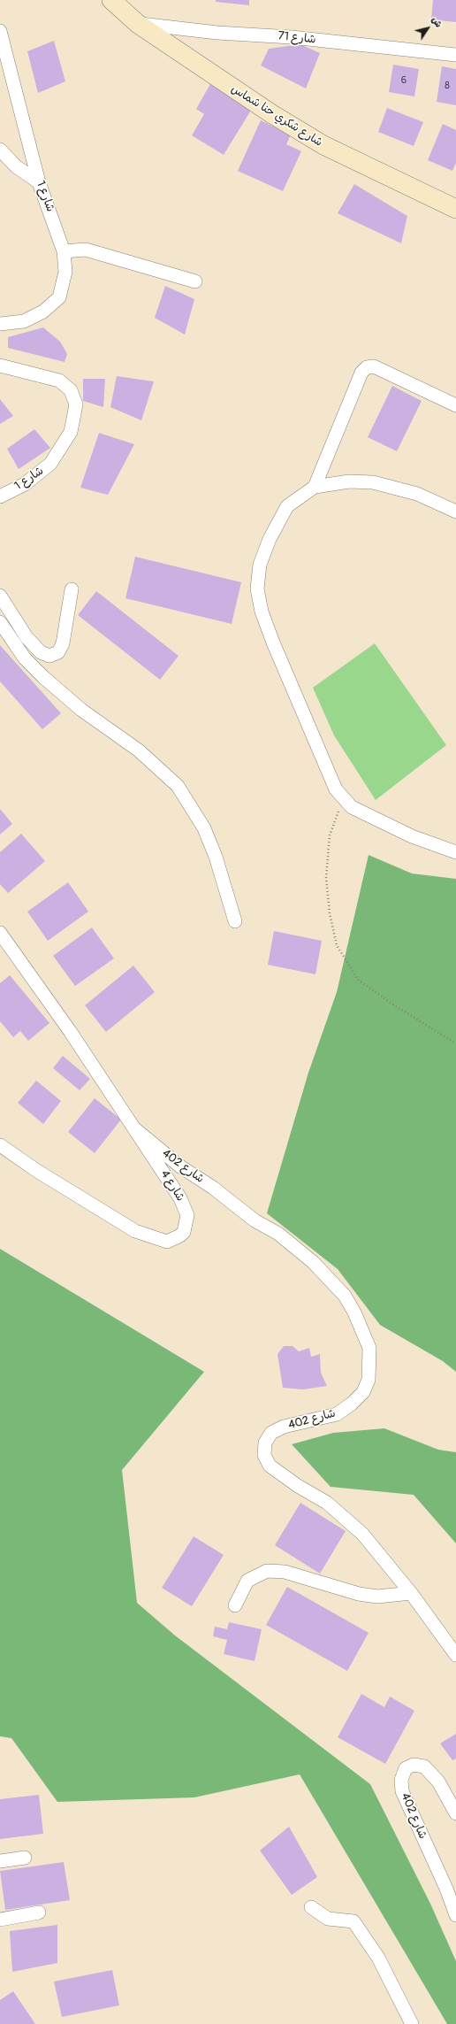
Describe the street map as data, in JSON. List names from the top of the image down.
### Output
{
  "streets": {
    "street": [
      "شارع 71",
      "شارع شكري حنا شماس",
      "شارع 1",
      "شارع 402",
      "شارع 4"
    ]
  },
  "crossings": [
    ["شارع 71", "شارع شكري حنا شماس"],
    ["شارع 402", "شارع 4"]
  ],
  "house_numbers": ["6", "8"],
  "north": "top right"
}
